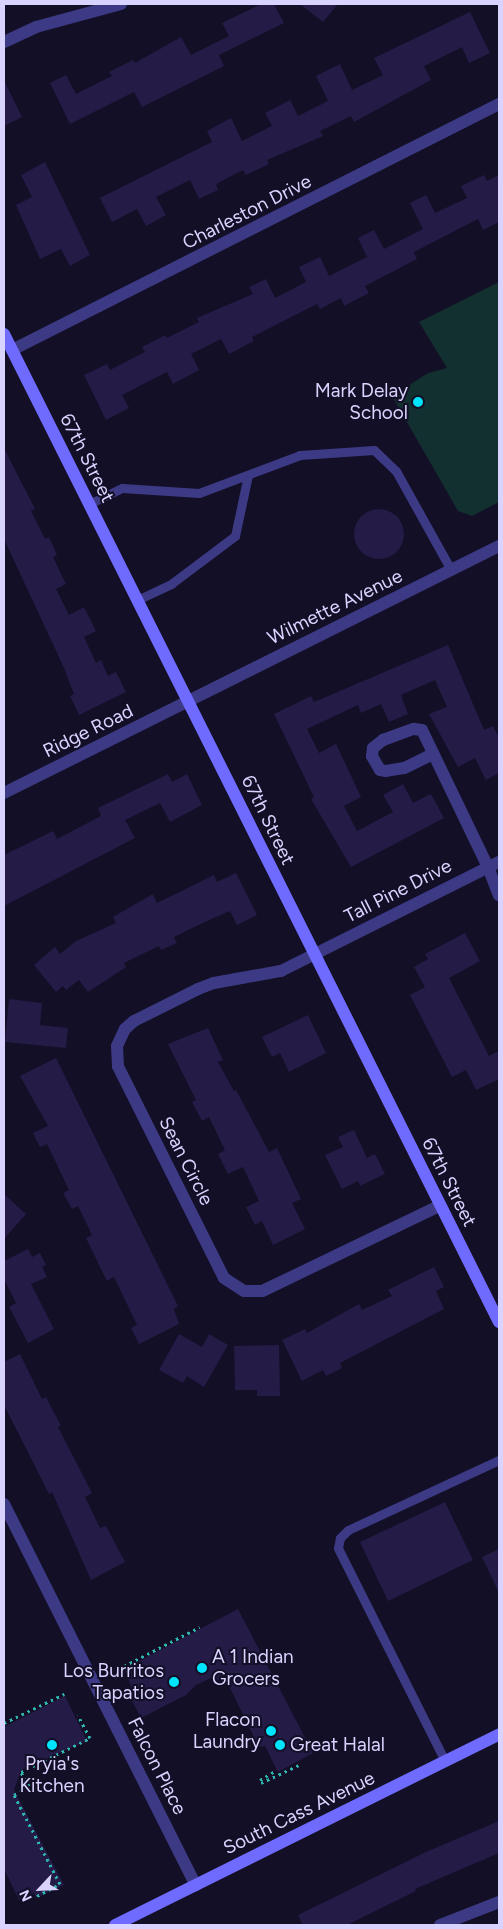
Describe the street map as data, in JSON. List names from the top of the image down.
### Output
{
  "streets": {
    "street": [
      "Charleston Drive",
      "67th Street",
      "Wilmette Avenue",
      "Ridge Road",
      "Tall Pine Drive",
      "Sean Circle",
      "Falcon Place",
      "South Cass Avenue"
    ]
  },
  "crossings": [
    ["Charleston Drive", "67th Street"],
    ["67th Street", "Wilmette Avenue"],
    ["67th Street", "Ridge Road"],
    ["67th Street", "Tall Pine Drive"],
    ["67th Street", "Sean Circle"],
    ["Wilmette Avenue", "Ridge Road"],
    ["Tall Pine Drive", "Sean Circle"],
    ["Falcon Place", "South Cass Avenue"]
  ],
  "places": [
    "Mark Delay School",
    "A 1 Indian Grocers",
    "Los Burritos Tapatios",
    "Flacon Laundry",
    "Pryia's Kitchen",
    "Great Halal"
  ],
  "north": "bottom left"
}
